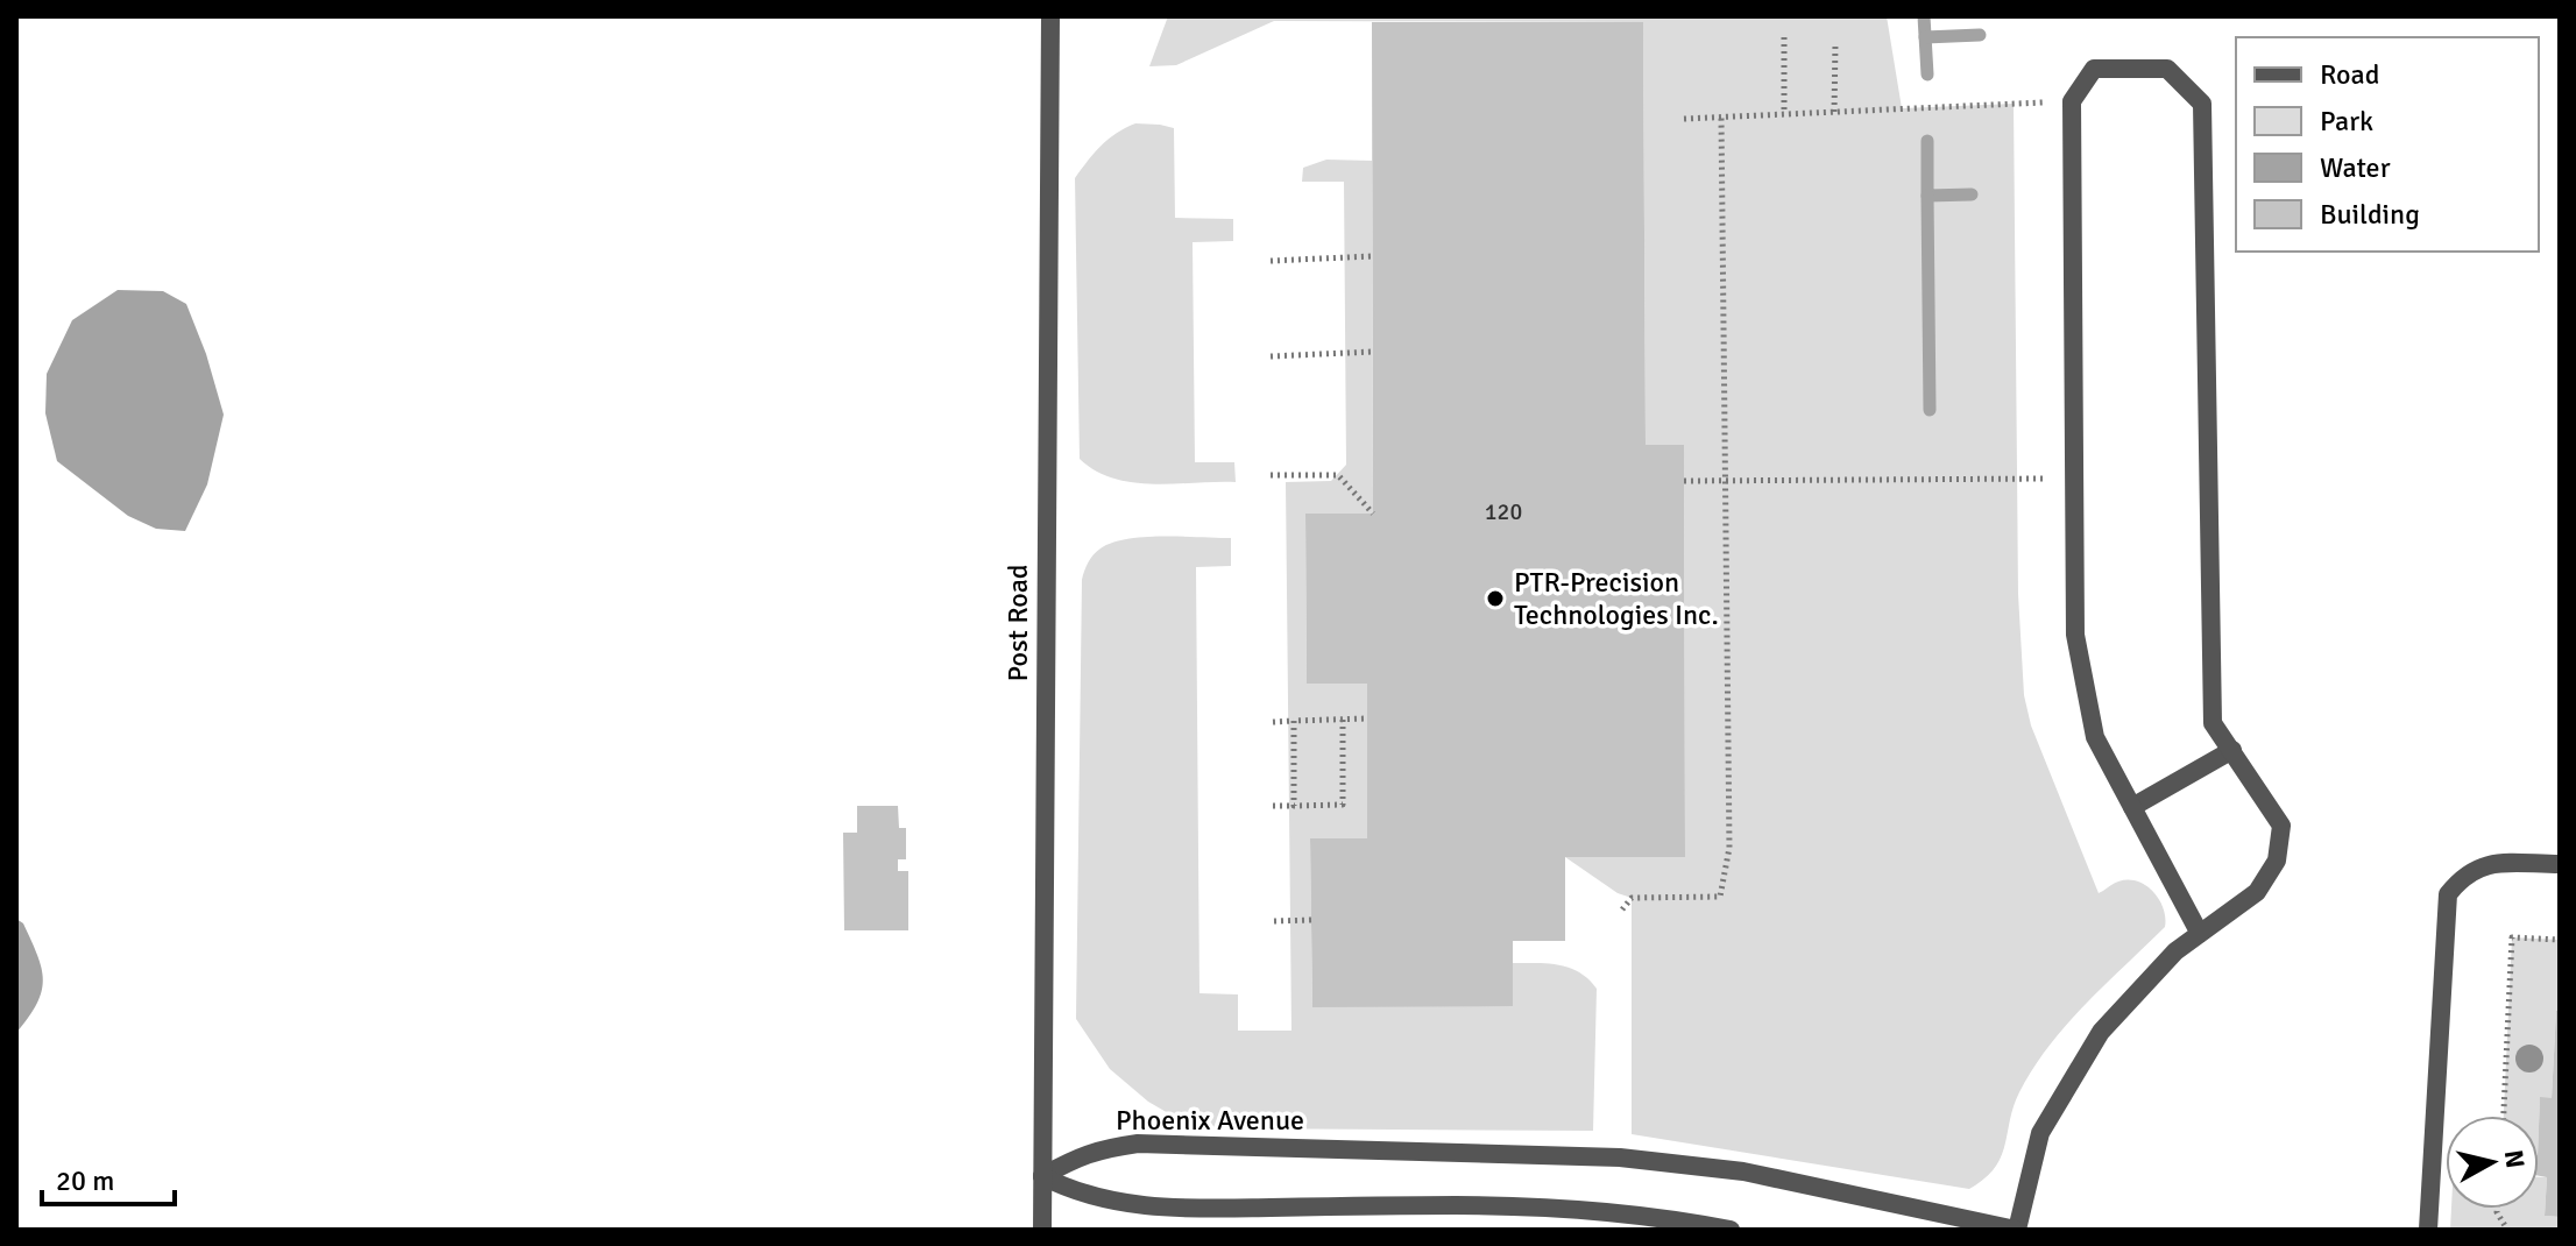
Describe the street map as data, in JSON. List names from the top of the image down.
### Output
{
  "streets": {
    "street": ["Post Road", "Phoenix Avenue"]
  },
  "crossings": [
    ["Post Road", "Phoenix Avenue"]
  ],
  "places": ["PTR-Precision Technologies Inc."],
  "house_numbers": ["120"],
  "legend": [
    "Road",
    "Park",
    "Water",
    "Building"
  ],
  "scale_bar": "20 m",
  "north": "right"
}
